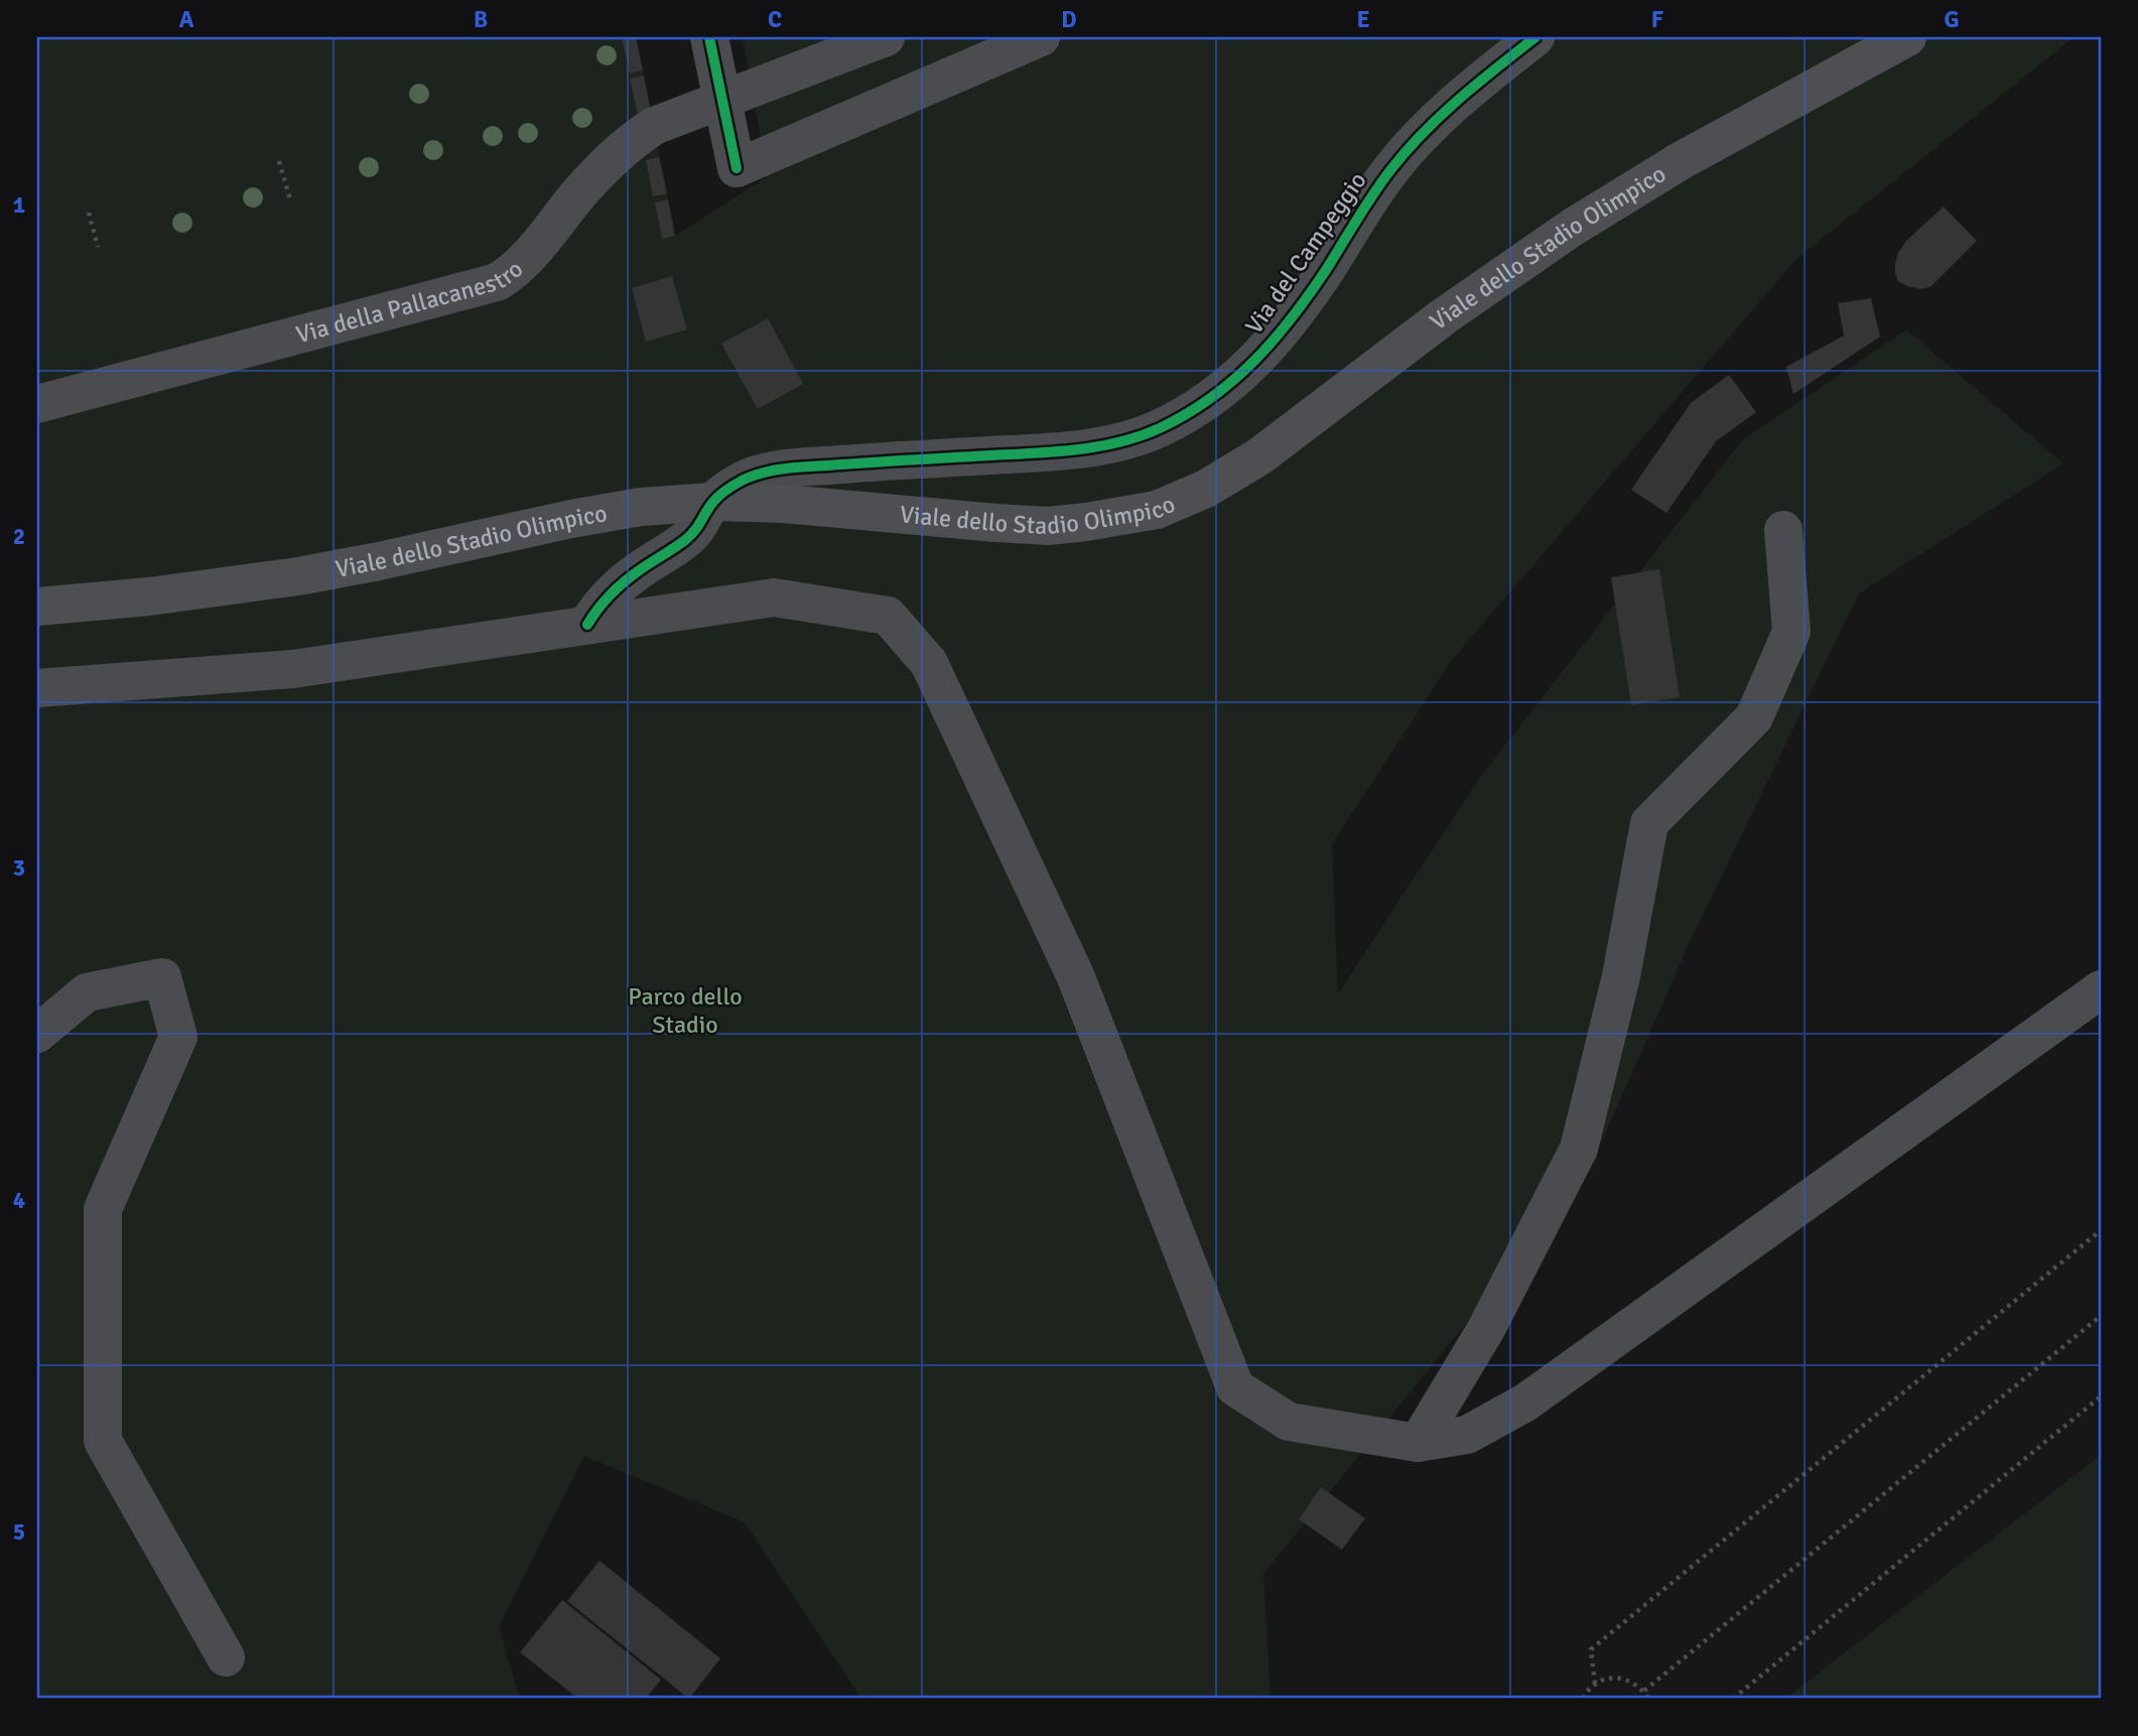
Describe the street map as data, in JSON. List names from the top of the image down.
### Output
{
  "streets": {
    "main road": ["Viale dello Stadio Olimpico"],
    "street": ["Via del Campeggio", "Via della Pallacanestro"]
  },
  "crossings": [
    ["Viale dello Stadio Olimpico", "Via del Campeggio"]
  ],
  "parks": ["Parco dello Stadio"],
  "grid": {
    "columns": [
      "A",
      "B",
      "C",
      "D",
      "E",
      "F",
      "G"
    ],
    "rows": [
      "1",
      "2",
      "3",
      "4",
      "5"
    ]
  }
}
